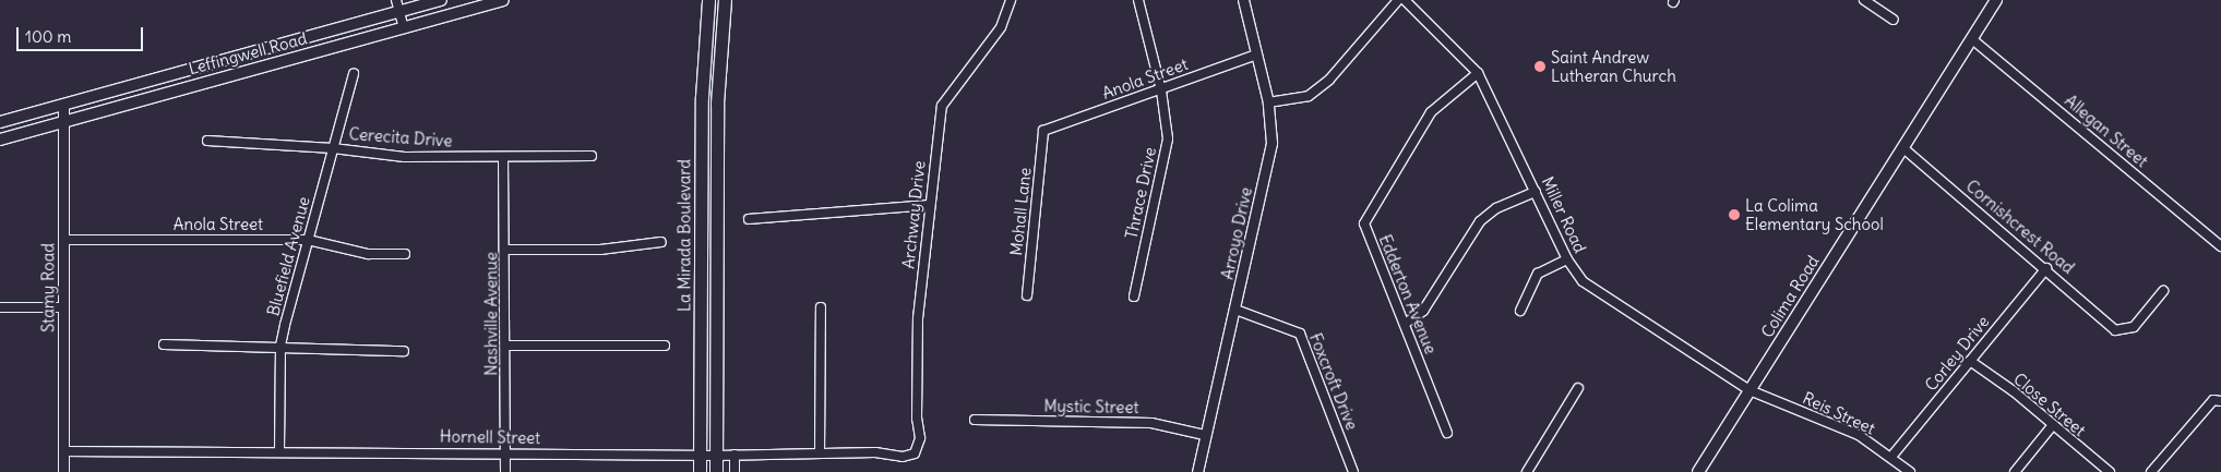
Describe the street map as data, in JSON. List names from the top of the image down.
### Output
{
  "streets": {
    "main road": ["Leffingwell Road", "La Mirada Boulevard", "Colima Road"],
    "street": [
      "Anola Street",
      "Allegan Street",
      "Cerecita Drive",
      "Thrace Drive",
      "Mohall Lane",
      "Archway Drive",
      "Miller Road",
      "Cornishcrest Road",
      "Arroyo Drive",
      "Bluefield Avenue",
      "Stamy Road",
      "Edderton Avenue",
      "Nashville Avenue",
      "Corley Drive",
      "Foxcroft Drive",
      "Close Street",
      "Mystic Street",
      "Reis Street",
      "Hornell Street"
    ]
  },
  "crossings": [
    ["Leffingwell Road", "Stamy Road"],
    ["Anola Street", "Thrace Drive"],
    ["Anola Street", "Mohall Lane"],
    ["Anola Street", "Arroyo Drive"],
    ["Anola Street", "Bluefield Avenue"],
    ["Anola Street", "Stamy Road"],
    ["Allegan Street", "Colima Road"],
    ["Cerecita Drive", "Bluefield Avenue"],
    ["Cerecita Drive", "Nashville Avenue"],
    ["Archway Drive", "Hornell Street"],
    ["Miller Road", "Edderton Avenue"],
    ["Miller Road", "Colima Road"],
    ["Miller Road", "Reis Street"],
    ["Cornishcrest Road", "Colima Road"],
    ["Cornishcrest Road", "Corley Drive"],
    ["Arroyo Drive", "Foxcroft Drive"],
    ["Arroyo Drive", "Mystic Street"],
    ["La Mirada Boulevard", "Hornell Street"],
    ["Bluefield Avenue", "Hornell Street"],
    ["Stamy Road", "Hornell Street"],
    ["Colima Road", "Reis Street"],
    ["Nashville Avenue", "Hornell Street"],
    ["Corley Drive", "Close Street"],
    ["Corley Drive", "Reis Street"]
  ],
  "places": ["Saint Andrew Lutheran Church", "La Colima Elementary School"],
  "scale_bar": "100 m"
}
